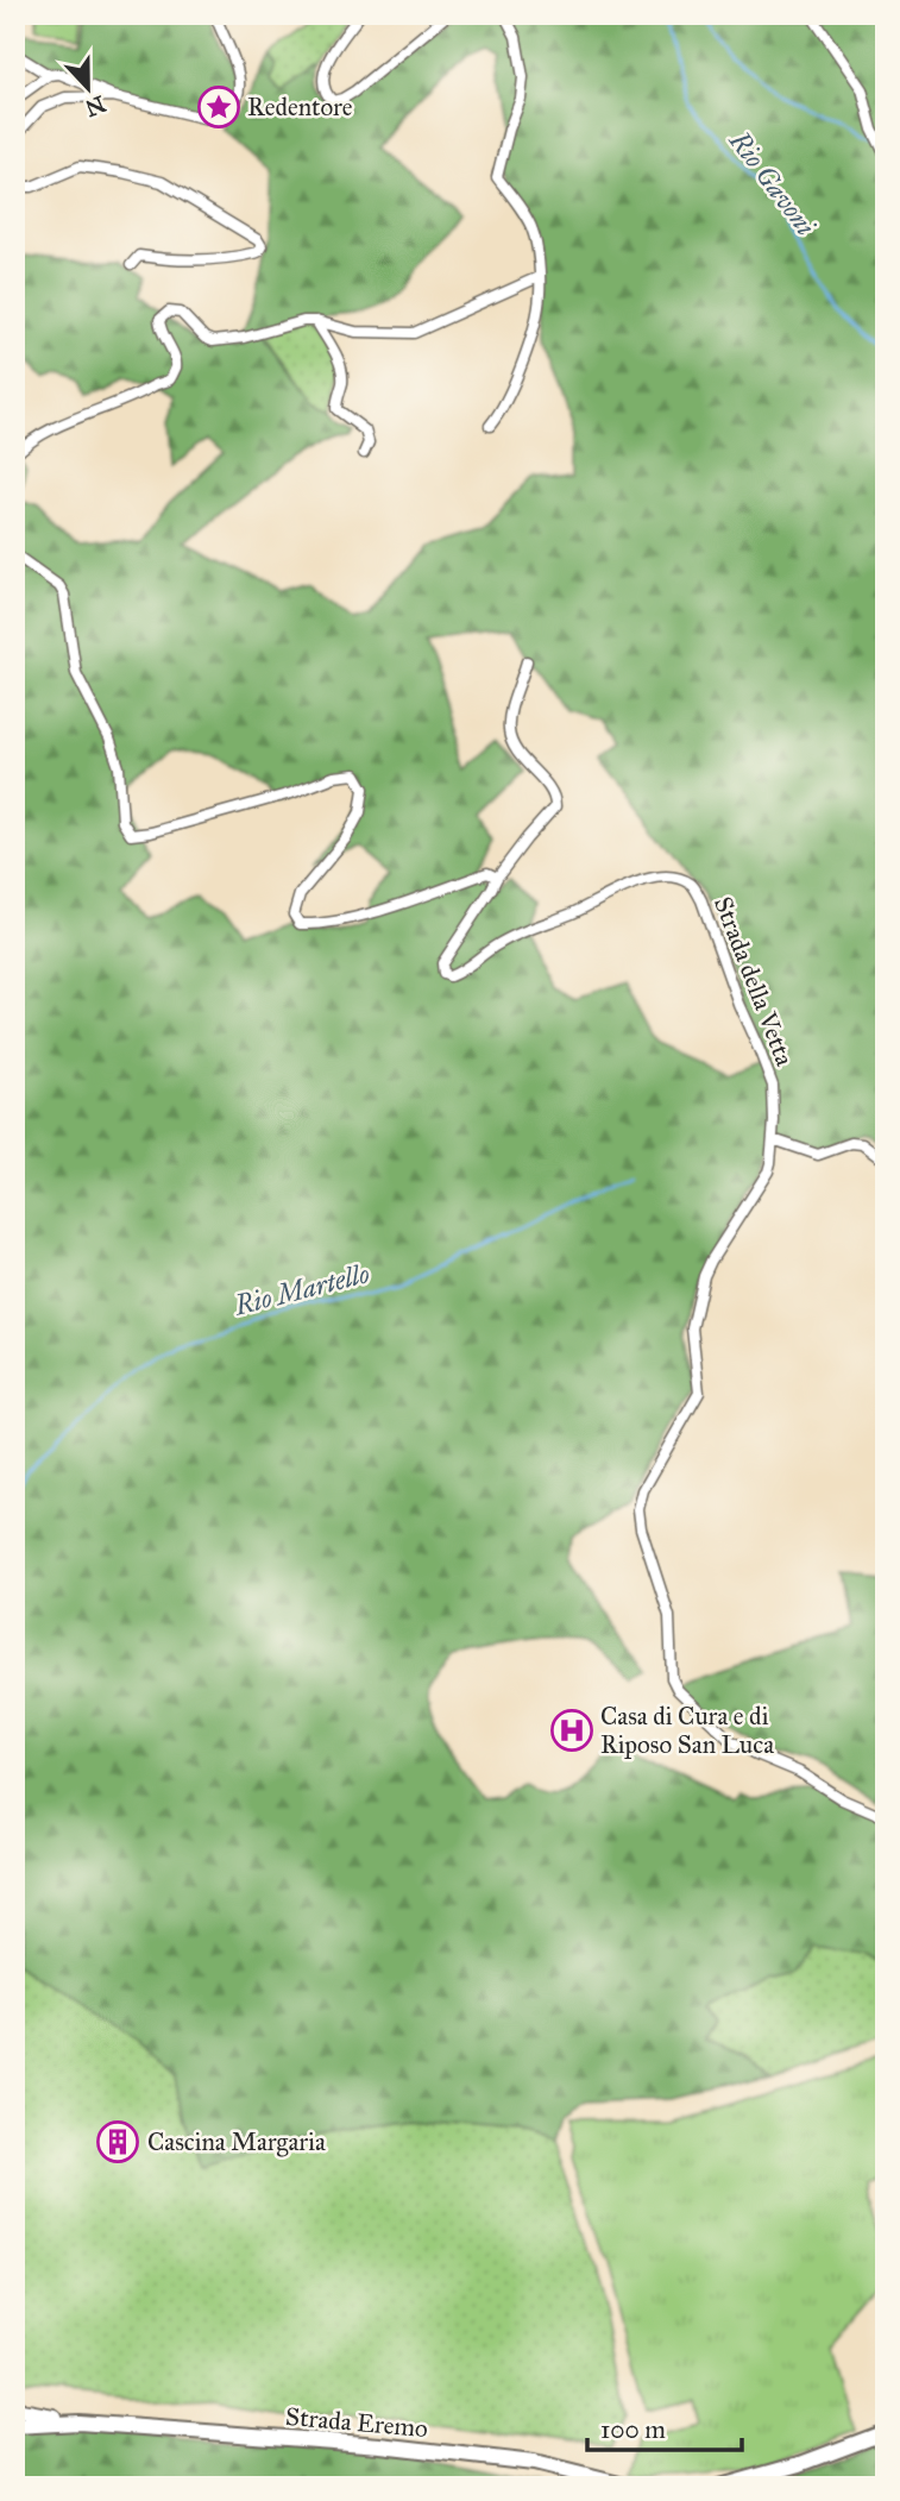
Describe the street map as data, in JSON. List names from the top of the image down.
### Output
{
  "streets": {
    "main road": ["Strada Eremo"],
    "street": ["Strada della Vetta"]
  },
  "water": ["Rio Gavoni", "Rio Martello"],
  "places": {
    "place": ["Redentore"],
    "hospital": ["Casa di Cura e di Riposo San Luca"],
    "building": ["Cascina Margaria"]
  },
  "scale_bar": "100 m",
  "north": "bottom"
}
